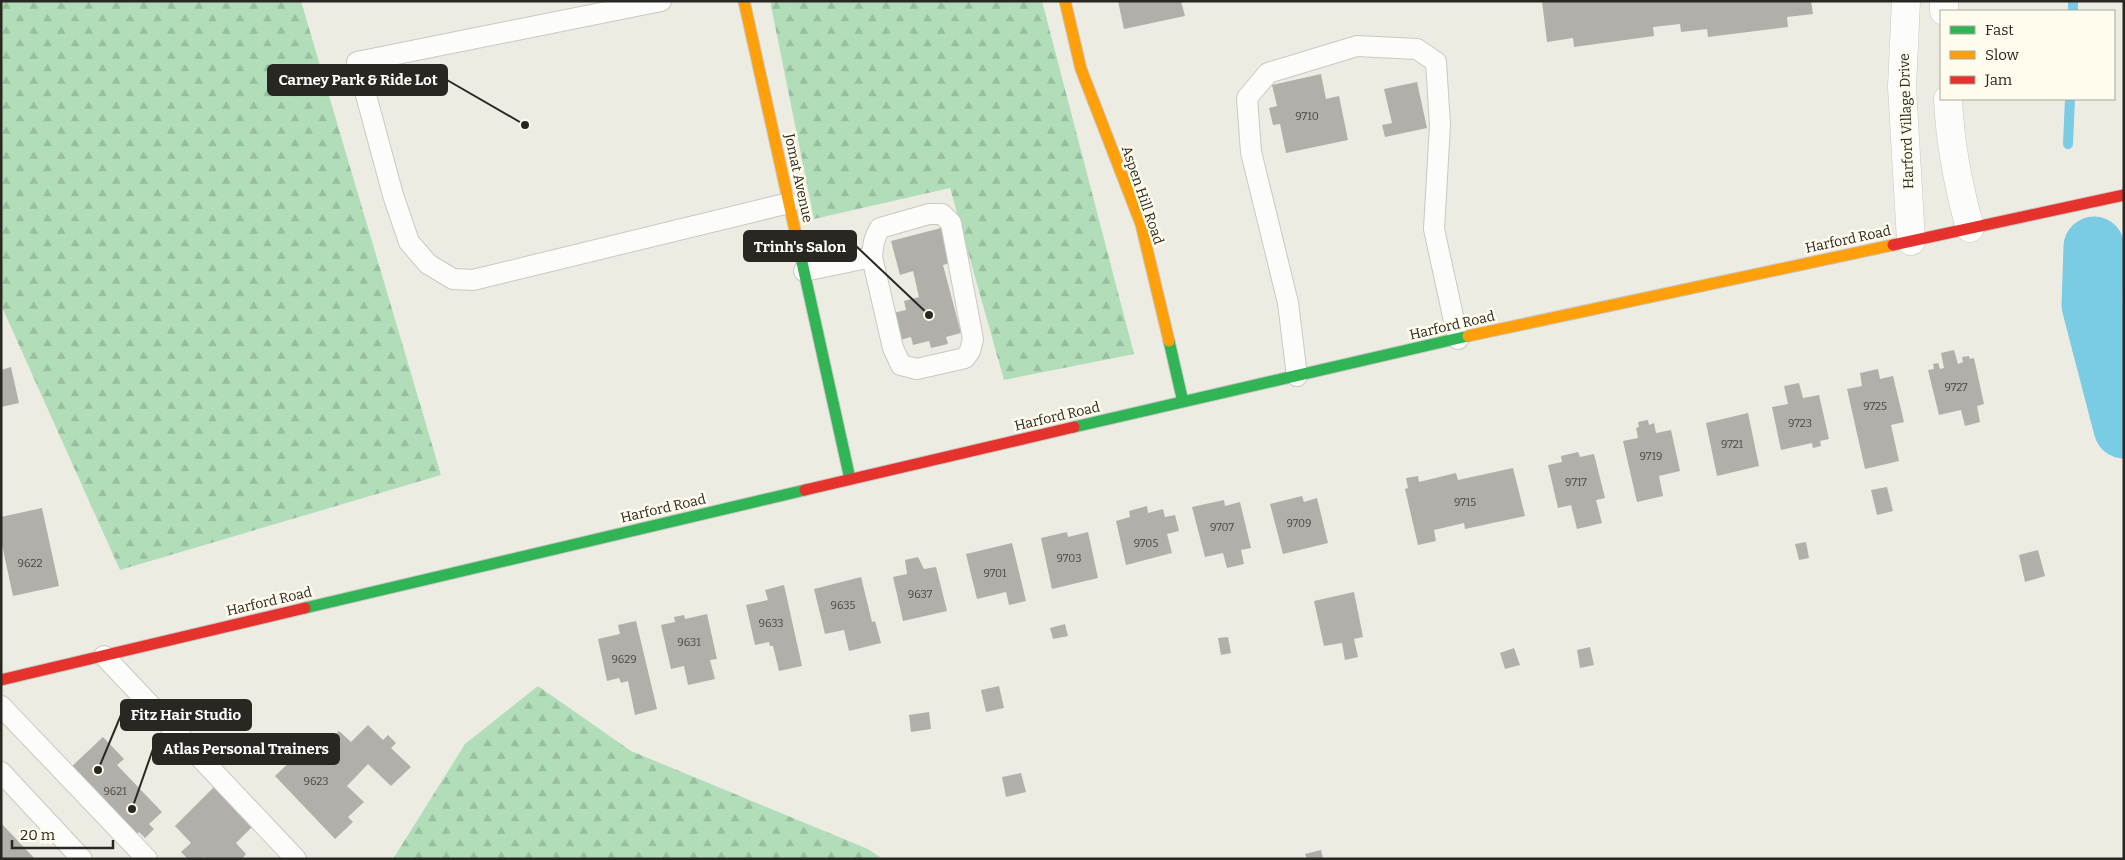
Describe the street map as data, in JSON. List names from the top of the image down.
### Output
{
  "streets": {
    "main road": ["Jomat Avenue", "Aspen Hill Road", "Harford Road"],
    "street": ["Harford Village Drive"]
  },
  "crossings": [
    ["Harford Village Drive", "Harford Road"],
    ["Jomat Avenue", "Harford Road"],
    ["Aspen Hill Road", "Harford Road"]
  ],
  "places": [
    "Carney Park & Ride Lot",
    "Trinh's Salon",
    "Fitz Hair Studio",
    "Atlas Personal Trainers"
  ],
  "house_numbers": [
    "9710",
    "9727",
    "9725",
    "9723",
    "9721",
    "9719",
    "9717",
    "9715",
    "9709",
    "9707",
    "9705",
    "9703",
    "9622",
    "9701",
    "9637",
    "9635",
    "9633",
    "9631",
    "9629",
    "9623",
    "9621"
  ],
  "legend": ["Fast", "Slow", "Jam"],
  "scale_bar": "20 m"
}
